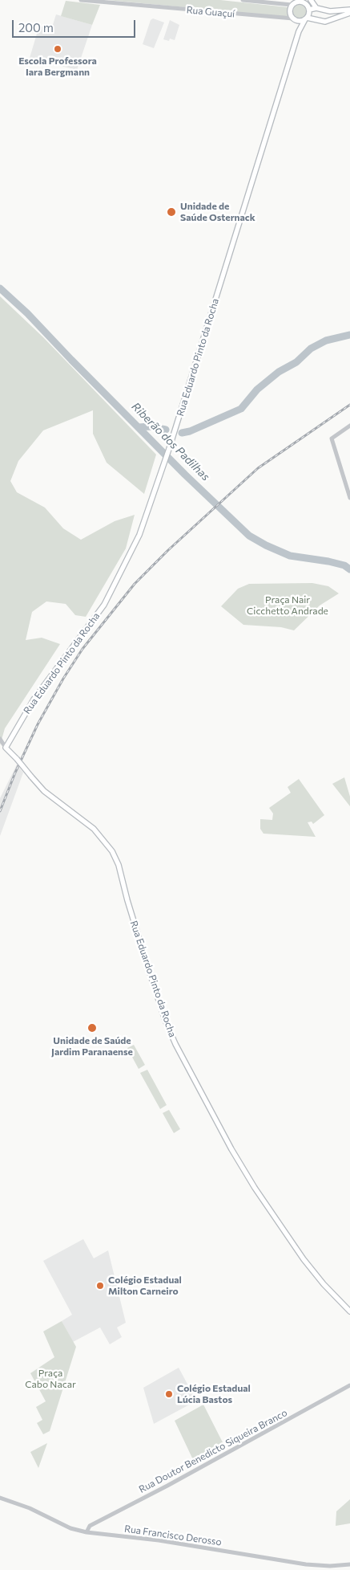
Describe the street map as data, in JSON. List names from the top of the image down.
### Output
{
  "streets": {
    "main road": ["Rua Eduardo Pinto da Rocha"],
    "street": ["Rua Guaçuí", "Rua Doutor Benedicto Siqueira Branco", "Rua Francisco Derosso"]
  },
  "crossings": [
    ["Rua Guaçuí", "Rua Eduardo Pinto da Rocha"],
    ["Rua Doutor Benedicto Siqueira Branco", "Rua Francisco Derosso"]
  ],
  "water": ["Riberão dos Padilhas"],
  "parks": ["Praça Nair Cicchetto Andrade", "Praça Cabo Nacar"],
  "places": [
    "Escola Professora Iara Bergmann",
    "Unidade de Saúde Osternack",
    "Unidade de Saúde Jardim Paranaense",
    "Colégio Estadual Milton Carneiro",
    "Colégio Estadual Lúcia Bastos"
  ],
  "scale_bar": "200 m"
}
